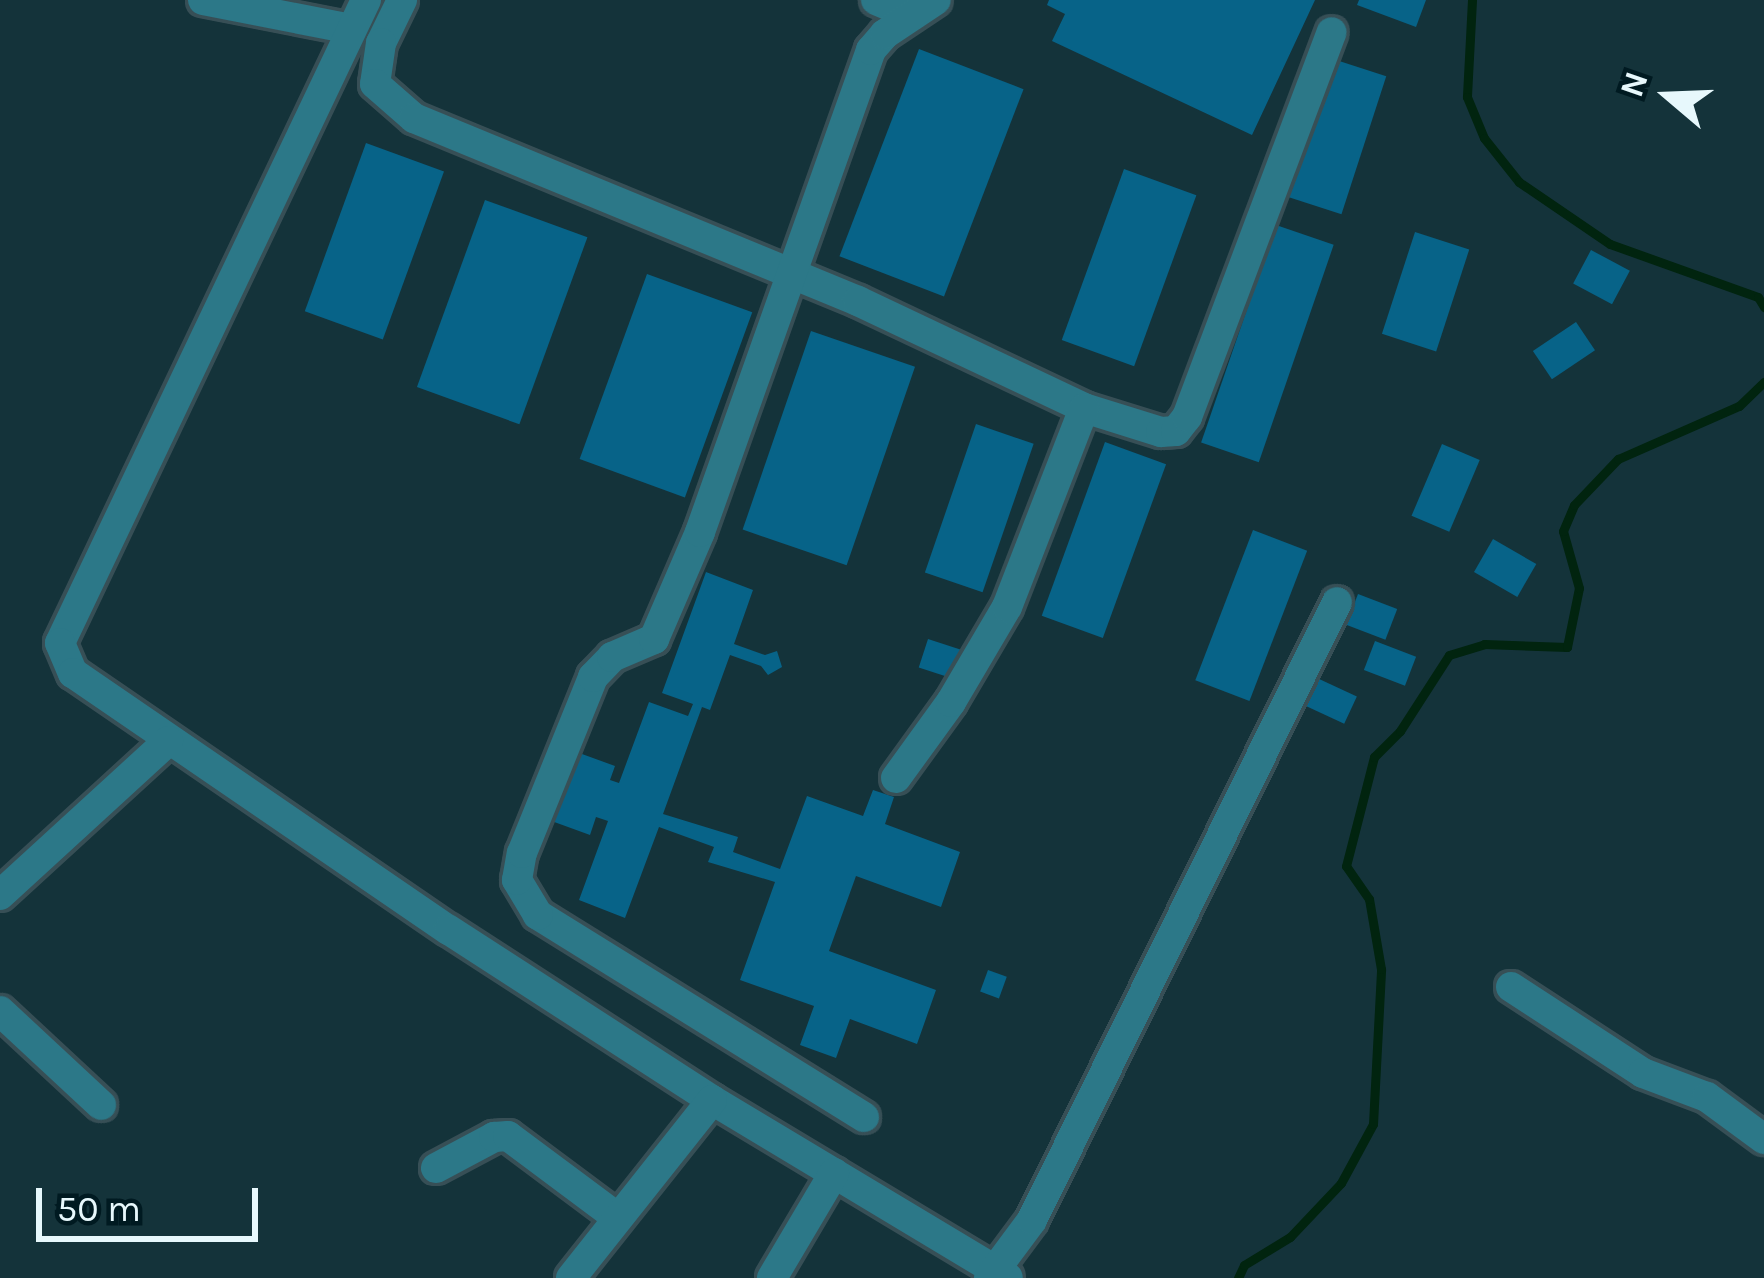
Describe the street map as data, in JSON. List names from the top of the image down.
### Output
{
  "scale_bar": "50 m",
  "north": "left"
}
